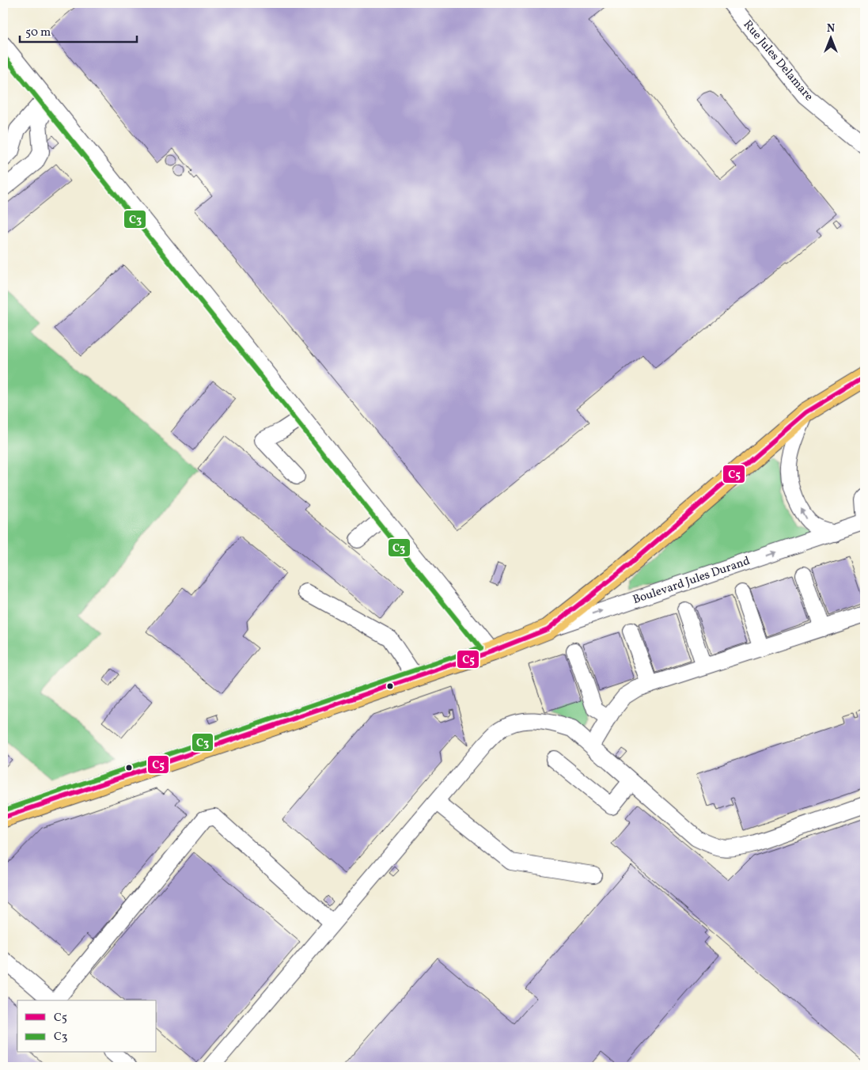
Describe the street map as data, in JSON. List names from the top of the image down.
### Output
{
  "streets": {
    "main road": ["Boulevard Jules Durand"],
    "street": ["Rue Jules Delamare"]
  },
  "lines": ["transit line C3", "transit line C5"],
  "legend": ["C5", "C3"],
  "scale_bar": "50 m",
  "north": "top"
}
